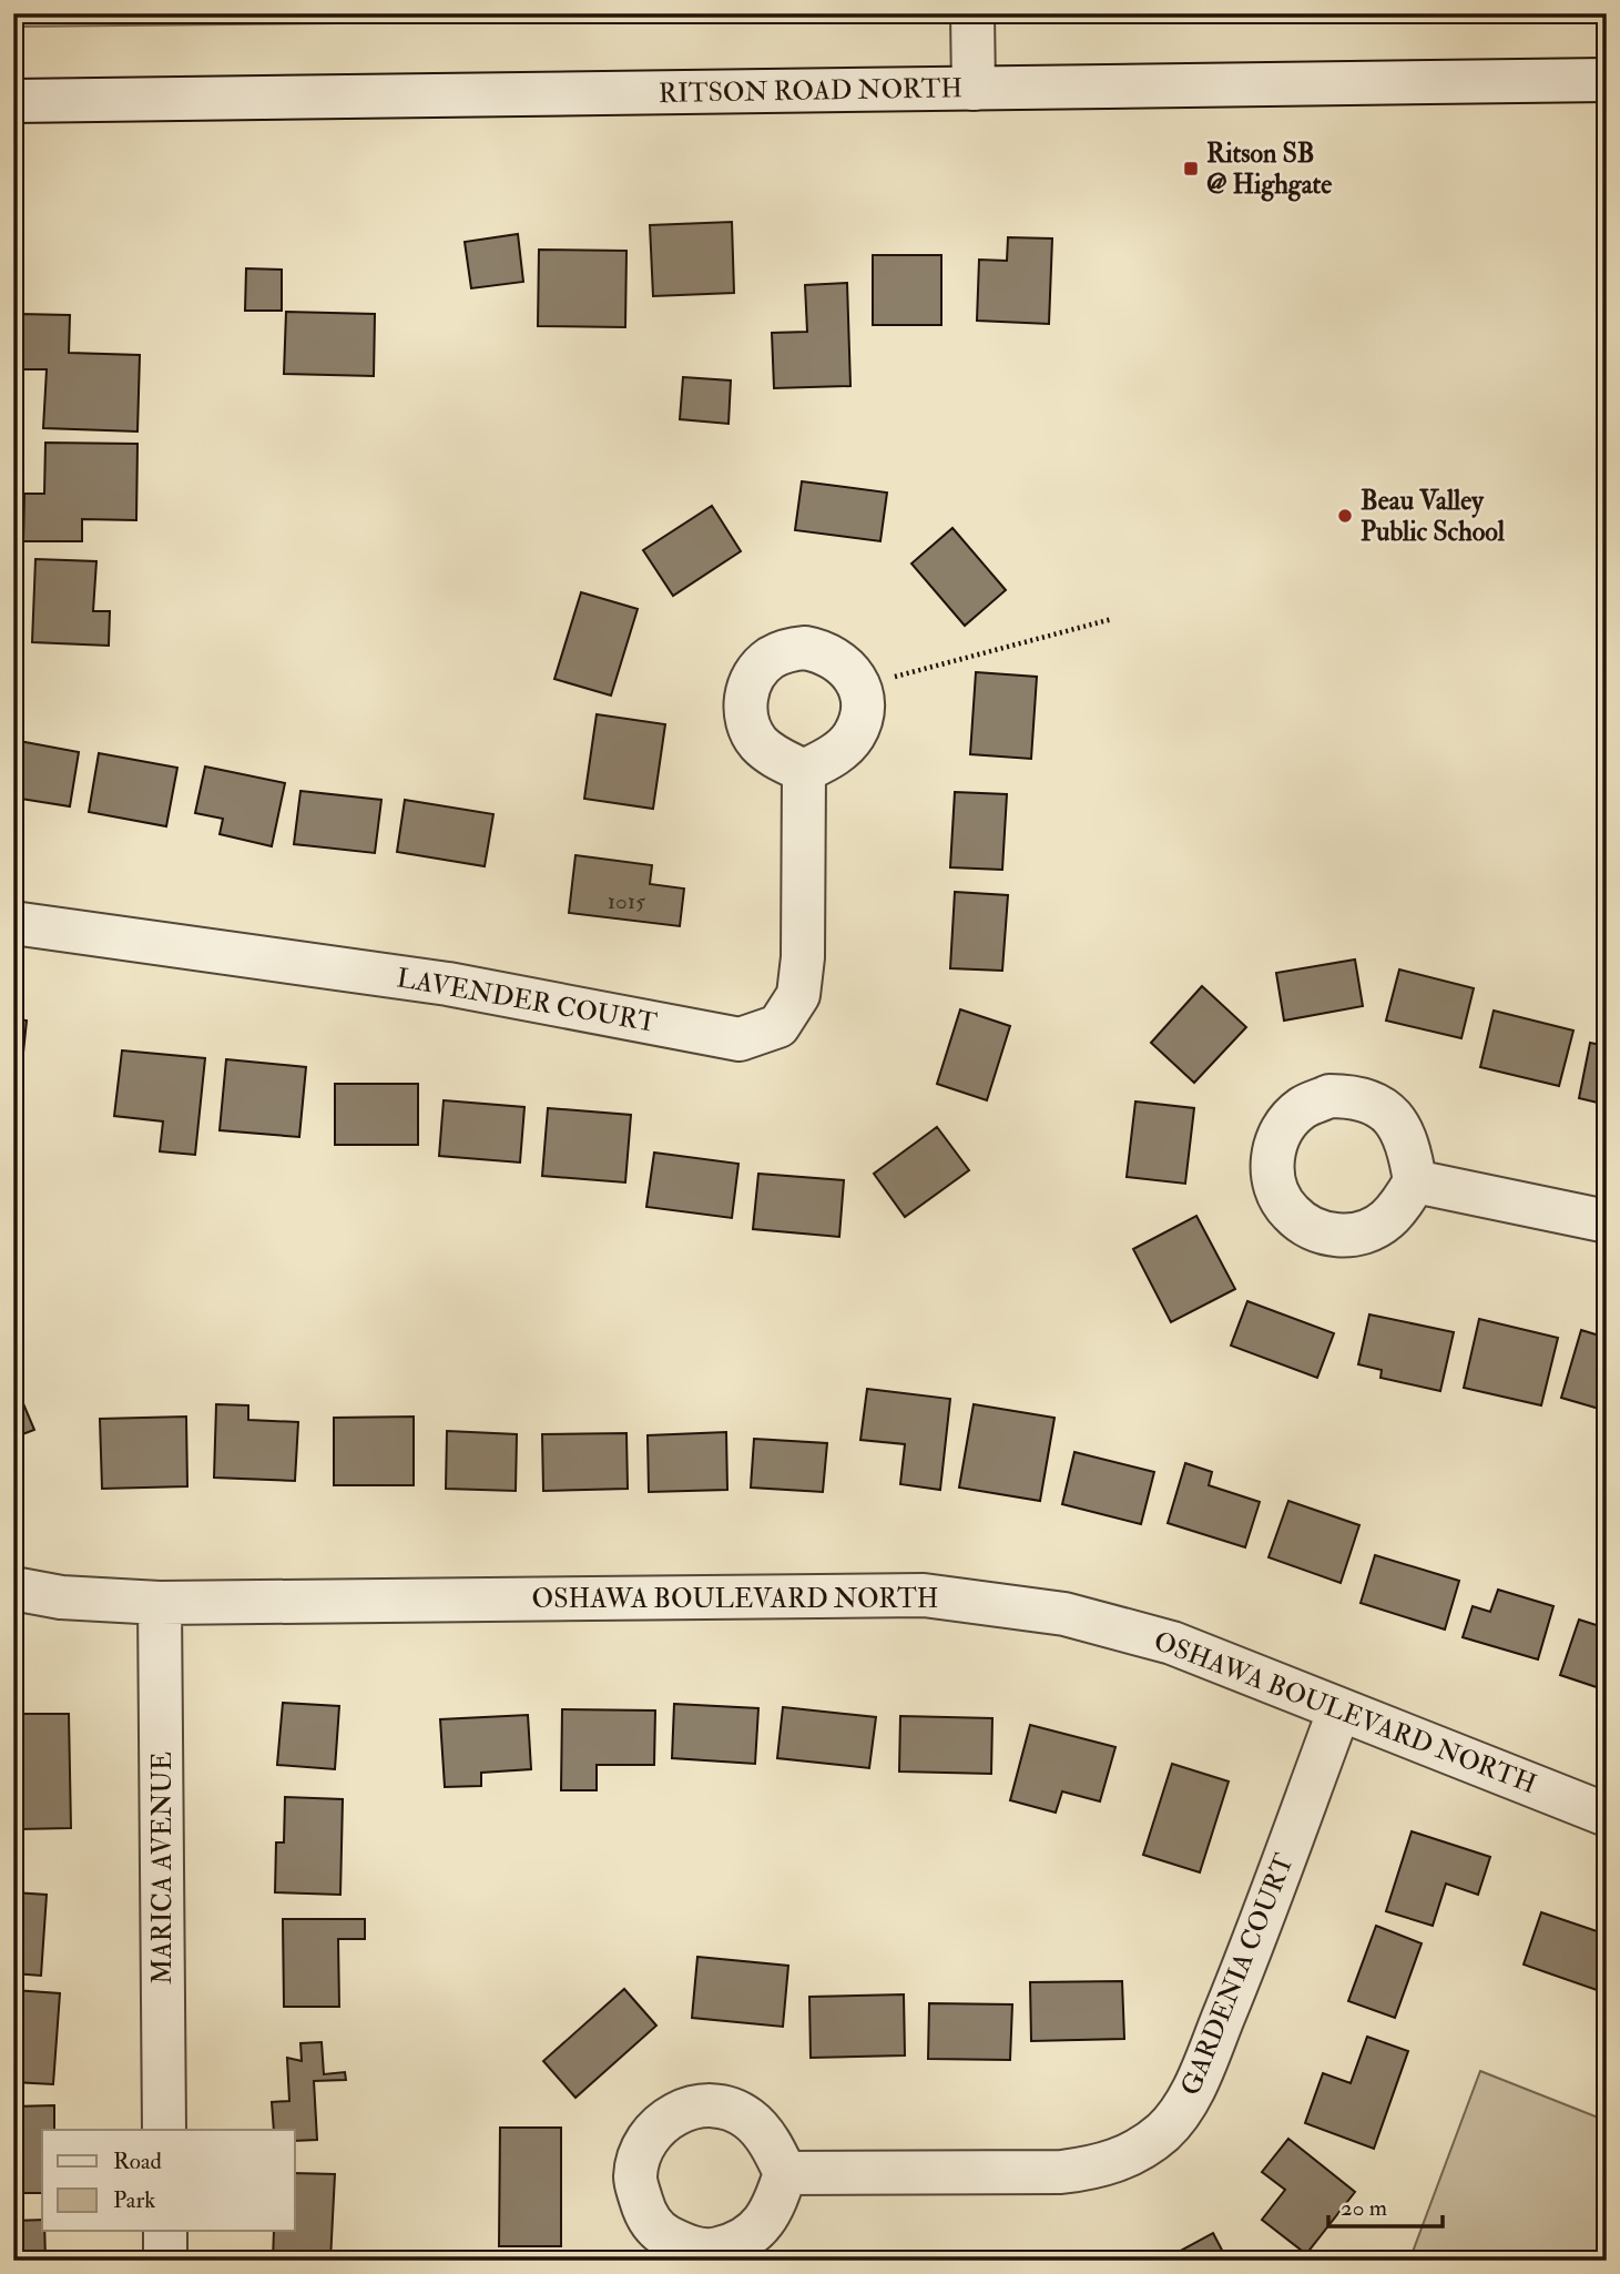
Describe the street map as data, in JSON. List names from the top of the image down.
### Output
{
  "streets": {
    "street": [
      "RITSON ROAD NORTH",
      "LAVENDER COURT",
      "OSHAWA BOULEVARD NORTH",
      "MARICA AVENUE",
      "GARDENIA COURT"
    ]
  },
  "crossings": [
    ["OSHAWA BOULEVARD NORTH", "MARICA AVENUE"],
    ["OSHAWA BOULEVARD NORTH", "GARDENIA COURT"]
  ],
  "places": {
    "transit": ["Ritson SB @ Highgate"],
    "other": ["Beau Valley Public School"]
  },
  "house_numbers": ["1015"],
  "legend": ["Road", "Park"],
  "scale_bar": "20 m"
}
